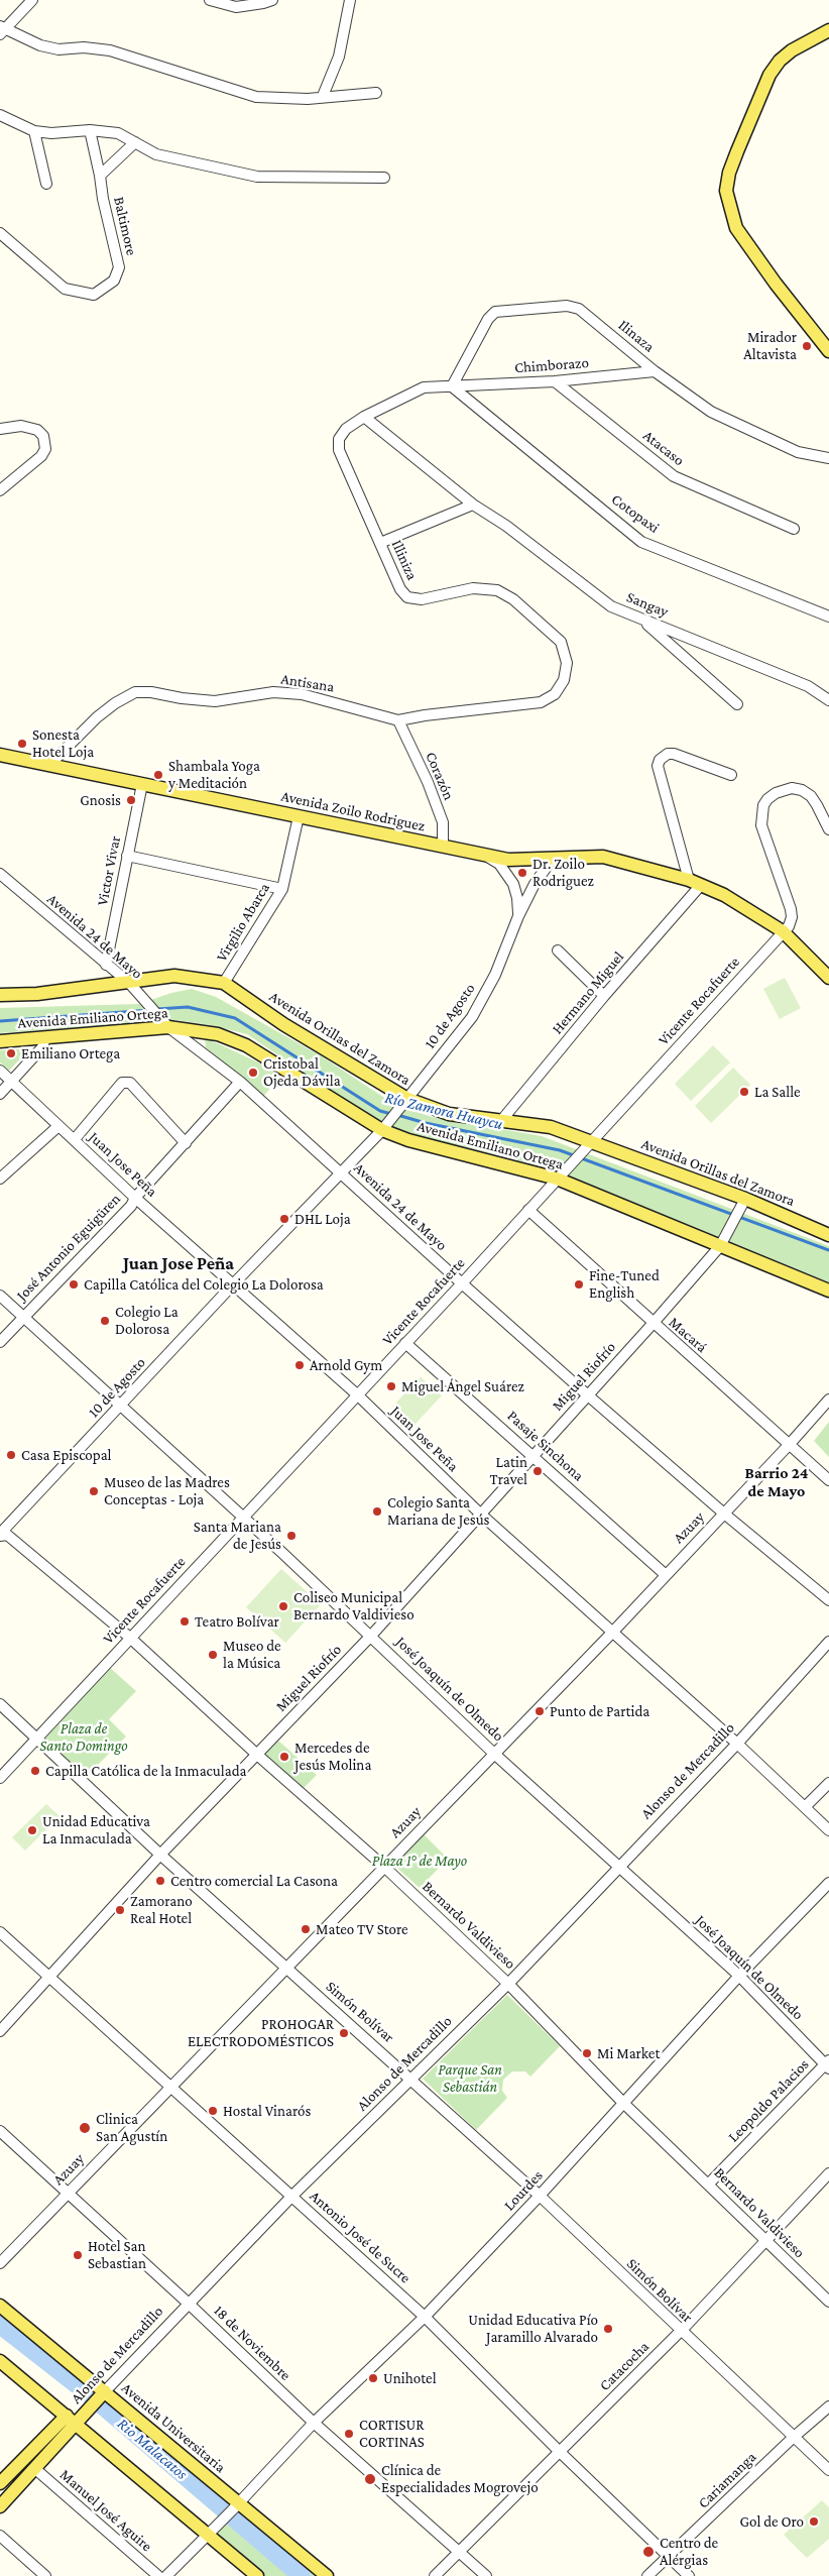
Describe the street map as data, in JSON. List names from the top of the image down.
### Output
{
  "streets": {
    "main road": [
      "Avenida Zoilo Rodriguez",
      "Avenida Emiliano Ortega",
      "Avenida Orillas del Zamora",
      "Alonso de Mercadillo",
      "Avenida Universitaria"
    ],
    "street": [
      "Baltimore",
      "Ilinaza",
      "Chimborazo",
      "Atacaso",
      "Cotopaxi",
      "Illiniza",
      "Sangay",
      "Antisana",
      "Corazón",
      "Victor Vivar",
      "Virgilio Abarca",
      "Avenida 24 de Mayo",
      "Hermano Miguel",
      "Vicente Rocafuerte",
      "10 de Agosto",
      "Juan Jose Peña",
      "José Antonio Eguigüren",
      "Macará",
      "Miguel Riofrío",
      "Pasaje Sinchona",
      "Azuay",
      "José Joaquín de Olmedo",
      "Bernardo Valdivieso",
      "Simón Bolívar",
      "Leopoldo Palacios",
      "Lourdes",
      "Antonio José de Sucre",
      "18 de Noviembre",
      "Catacocha",
      "Cariamanga",
      "Manuel José Aguire"
    ]
  },
  "crossings": [
    ["Ilinaza", "Chimborazo"],
    ["Ilinaza", "Cotopaxi"],
    ["Ilinaza", "Illiniza"],
    ["Chimborazo", "Atacaso"],
    ["Chimborazo", "Cotopaxi"],
    ["Chimborazo", "Illiniza"],
    ["Cotopaxi", "Illiniza"],
    ["Illiniza", "Sangay"],
    ["Illiniza", "Antisana"],
    ["Antisana", "Corazón"],
    ["Antisana", "Avenida Zoilo Rodriguez"],
    ["Corazón", "Avenida Zoilo Rodriguez"],
    ["Avenida Zoilo Rodriguez", "Victor Vivar"],
    ["Avenida Zoilo Rodriguez", "Virgilio Abarca"],
    ["Avenida Zoilo Rodriguez", "Hermano Miguel"],
    ["Avenida Zoilo Rodriguez", "Vicente Rocafuerte"],
    ["Avenida Zoilo Rodriguez", "10 de Agosto"],
    ["Victor Vivar", "Avenida 24 de Mayo"],
    ["Virgilio Abarca", "Avenida Orillas del Zamora"],
    ["Avenida 24 de Mayo", "Vicente Rocafuerte"],
    ["Avenida 24 de Mayo", "10 de Agosto"],
    ["Avenida 24 de Mayo", "Avenida Emiliano Ortega"],
    ["Avenida 24 de Mayo", "Avenida Orillas del Zamora"],
    ["Avenida 24 de Mayo", "José Antonio Eguigüren"],
    ["Avenida 24 de Mayo", "Miguel Riofrío"],
    ["Avenida 24 de Mayo", "Azuay"],
    ["Hermano Miguel", "Avenida Orillas del Zamora"],
    ["Vicente Rocafuerte", "Avenida Emiliano Ortega"],
    ["Vicente Rocafuerte", "Avenida Orillas del Zamora"],
    ["Vicente Rocafuerte", "Juan Jose Peña"],
    ["Vicente Rocafuerte", "Macará"],
    ["Vicente Rocafuerte", "Pasaje Sinchona"],
    ["Vicente Rocafuerte", "José Joaquín de Olmedo"],
    ["Vicente Rocafuerte", "Bernardo Valdivieso"],
    ["Vicente Rocafuerte", "Simón Bolívar"],
    ["10 de Agosto", "Avenida Emiliano Ortega"],
    ["10 de Agosto", "Avenida Orillas del Zamora"],
    ["10 de Agosto", "Juan Jose Peña"],
    ["10 de Agosto", "José Joaquín de Olmedo"],
    ["10 de Agosto", "Bernardo Valdivieso"],
    ["Avenida Emiliano Ortega", "Miguel Riofrío"],
    ["Avenida Orillas del Zamora", "Miguel Riofrío"],
    ["Juan Jose Peña", "José Antonio Eguigüren"],
    ["Juan Jose Peña", "Miguel Riofrío"],
    ["Juan Jose Peña", "Azuay"],
    ["Juan Jose Peña", "Alonso de Mercadillo"],
    ["José Antonio Eguigüren", "José Joaquín de Olmedo"],
    ["Macará", "Miguel Riofrío"],
    ["Macará", "Azuay"],
    ["Miguel Riofrío", "Pasaje Sinchona"],
    ["Miguel Riofrío", "José Joaquín de Olmedo"],
    ["Miguel Riofrío", "Bernardo Valdivieso"],
    ["Miguel Riofrío", "Simón Bolívar"],
    ["Miguel Riofrío", "Antonio José de Sucre"],
    ["Pasaje Sinchona", "Azuay"],
    ["Azuay", "José Joaquín de Olmedo"],
    ["Azuay", "Bernardo Valdivieso"],
    ["Azuay", "Simón Bolívar"],
    ["Azuay", "Antonio José de Sucre"],
    ["Azuay", "18 de Noviembre"],
    ["José Joaquín de Olmedo", "Alonso de Mercadillo"],
    ["José Joaquín de Olmedo", "Leopoldo Palacios"],
    ["José Joaquín de Olmedo", "Lourdes"],
    ["Alonso de Mercadillo", "Bernardo Valdivieso"],
    ["Alonso de Mercadillo", "Simón Bolívar"],
    ["Alonso de Mercadillo", "Antonio José de Sucre"],
    ["Alonso de Mercadillo", "18 de Noviembre"],
    ["Alonso de Mercadillo", "Avenida Universitaria"],
    ["Alonso de Mercadillo", "Manuel José Aguire"],
    ["Bernardo Valdivieso", "Leopoldo Palacios"],
    ["Bernardo Valdivieso", "Lourdes"],
    ["Bernardo Valdivieso", "Catacocha"],
    ["Simón Bolívar", "Lourdes"],
    ["Simón Bolívar", "Catacocha"],
    ["Simón Bolívar", "Cariamanga"],
    ["Lourdes", "Antonio José de Sucre"],
    ["Lourdes", "18 de Noviembre"],
    ["Lourdes", "Avenida Universitaria"],
    ["Antonio José de Sucre", "Catacocha"],
    ["Antonio José de Sucre", "Cariamanga"],
    ["18 de Noviembre", "Catacocha"]
  ],
  "districts": ["Juan Jose Peña", "Barrio 24 de Mayo"],
  "water": ["Río Zamora Huaycu", "Rio Malacatos"],
  "parks": ["Plaza de Santo Domingo", "Plaza 1° de Mayo", "Parque San Sebastián"],
  "places": [
    "Mirador Altavista",
    "Sonesta Hotel Loja",
    "Shambala Yoga y Meditación",
    "Gnosis",
    "Dr. Zoilo Rodriguez",
    "Emiliano Ortega",
    "Cristobal Ojeda Dávila",
    "La Salle",
    "DHL Loja",
    "Capilla Católica del Colegio La Dolorosa",
    "Fine-Tuned English",
    "Colegio La Dolorosa",
    "Arnold Gym",
    "Miguel Ángel Suárez",
    "Casa Episcopal",
    "Latin Travel",
    "Museo de las Madres Conceptas - Loja",
    "Colegio Santa Mariana de Jesús",
    "Santa Mariana de Jesús",
    "Coliseo Municipal Bernardo Valdivieso",
    "Teatro Bolívar",
    "Museo de la Música",
    "Punto de Partida",
    "Mercedes de Jesús Molina",
    "Capilla Católica de la Inmaculada",
    "Unidad Educativa La Inmaculada",
    "Centro comercial La Casona",
    "Zamorano Real Hotel",
    "Mateo TV Store",
    "PROHOGAR ELECTRODOMÉSTICOS",
    "Mi Market",
    "Hostal Vinarós",
    "Clinica San Agustín",
    "Hotel San Sebastian",
    "Unidad Educativa Pío Jaramillo Alvarado",
    "Unihotel",
    "CORTISUR CORTINAS",
    "Clínica de Especialidades Mogrovejo",
    "Gol de Oro",
    "Centro de Alérgias"
  ]
}
